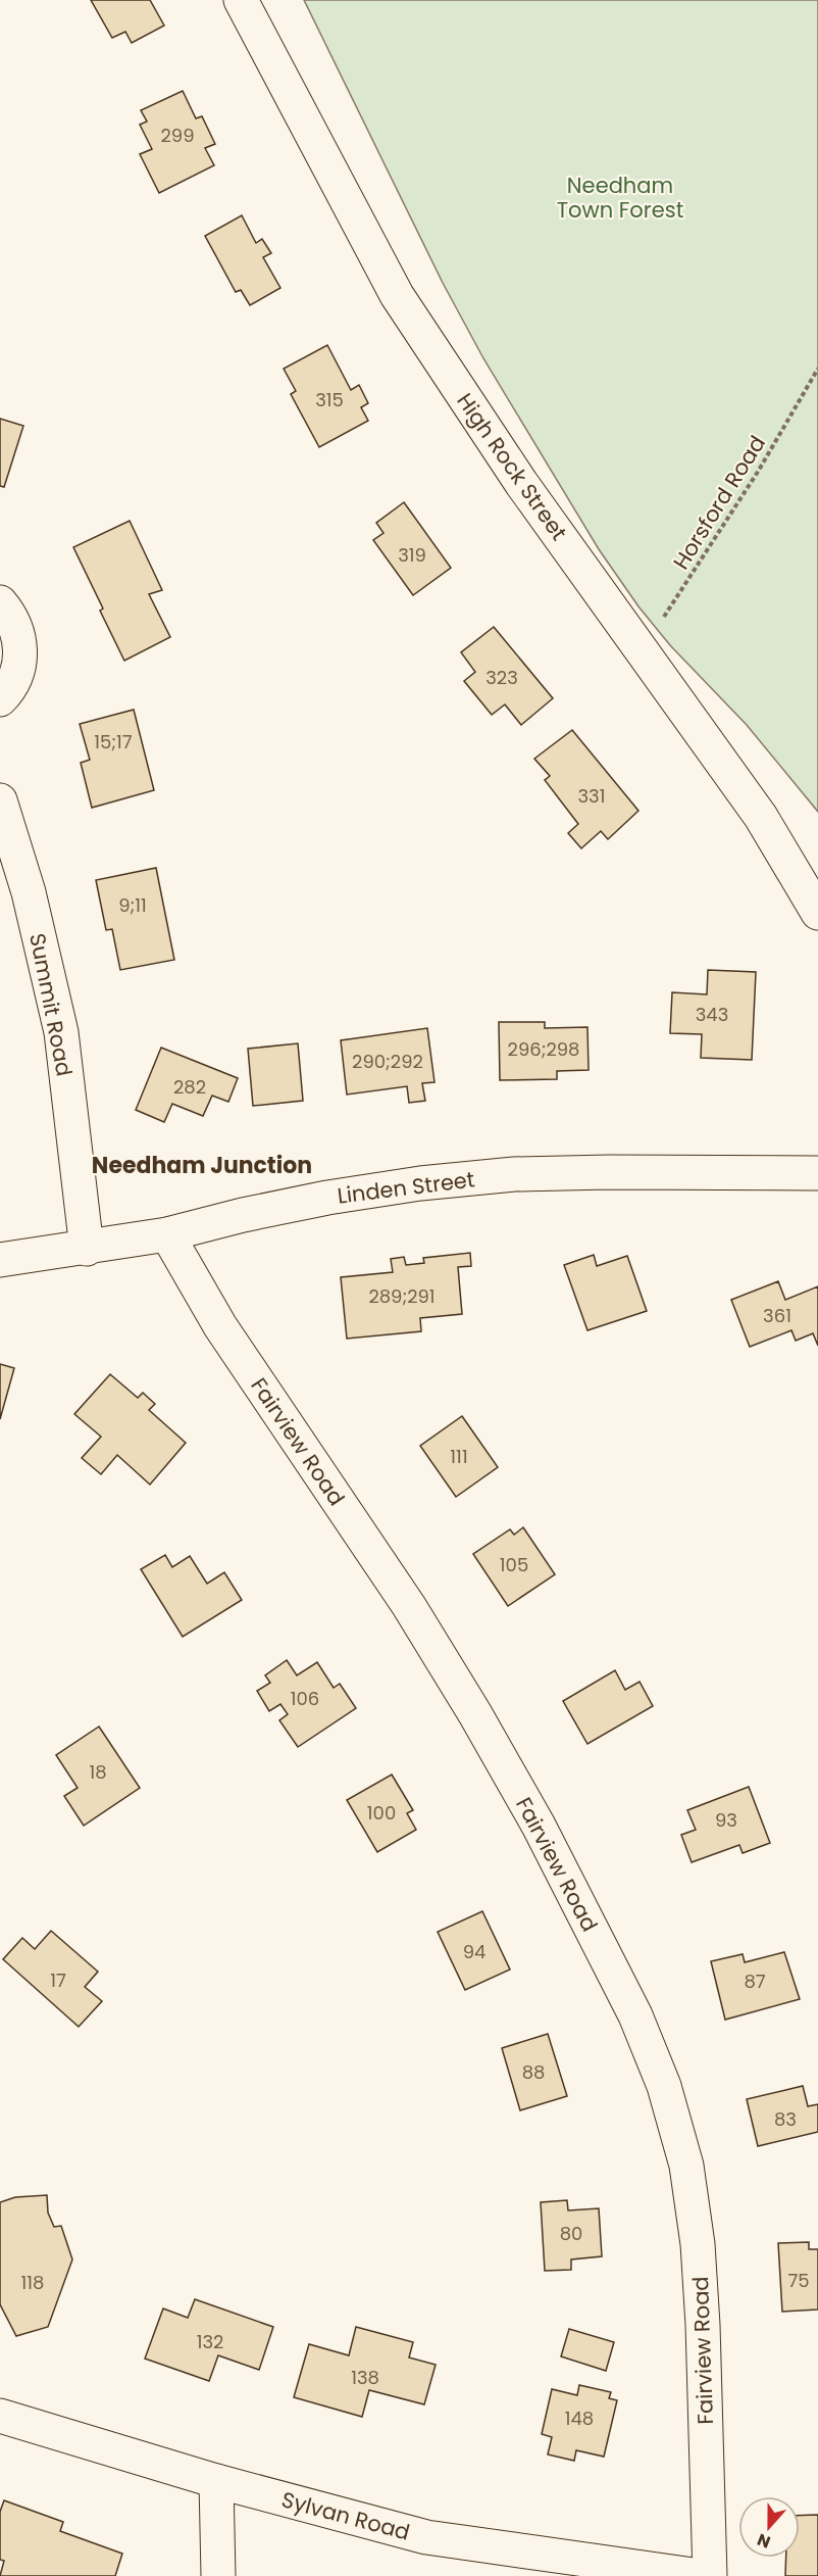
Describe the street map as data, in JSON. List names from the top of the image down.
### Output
{
  "streets": {
    "street": [
      "High Rock Street",
      "Summit Road",
      "Linden Street",
      "Fairview Road",
      "Sylvan Road"
    ],
    "path": ["Horsford Road"]
  },
  "crossings": [
    ["High Rock Street", "Horsford Road"],
    ["Summit Road", "Linden Street"],
    ["Linden Street", "Fairview Road"]
  ],
  "districts": ["Needham Junction"],
  "parks": ["Needham Town Forest"],
  "house_numbers": [
    "299",
    "315",
    "319",
    "323",
    "15;17",
    "331",
    "9;11",
    "343",
    "296;298",
    "290;292",
    "282",
    "289;291",
    "361",
    "111",
    "105",
    "106",
    "18",
    "100",
    "93",
    "94",
    "17",
    "87",
    "88",
    "83",
    "80",
    "75",
    "118",
    "132",
    "138",
    "148"
  ],
  "north": "bottom"
}
